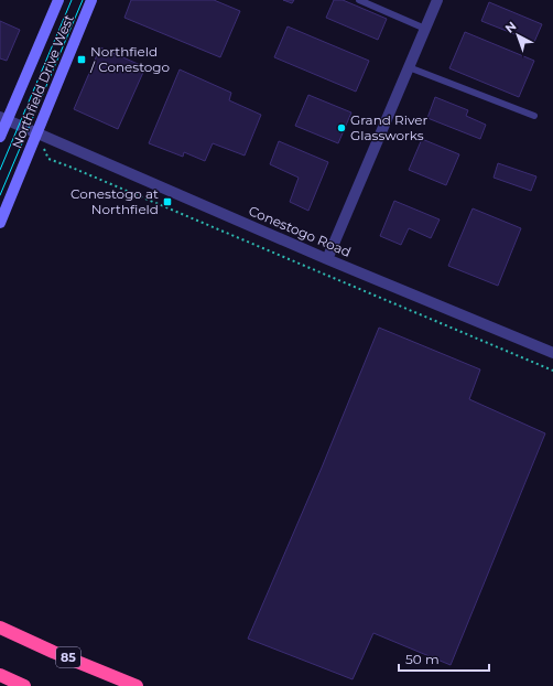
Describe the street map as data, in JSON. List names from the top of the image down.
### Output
{
  "streets": {
    "highway": ["85"],
    "main road": ["Northfield Drive West"],
    "street": ["Conestogo Road"]
  },
  "crossings": [
    ["Northfield Drive West", "Conestogo Road"]
  ],
  "places": {
    "transit": ["Northfield / Conestogo", "Conestogo at Northfield"],
    "other": ["Grand River Glassworks"]
  },
  "scale_bar": "50 m",
  "north": "top left"
}
